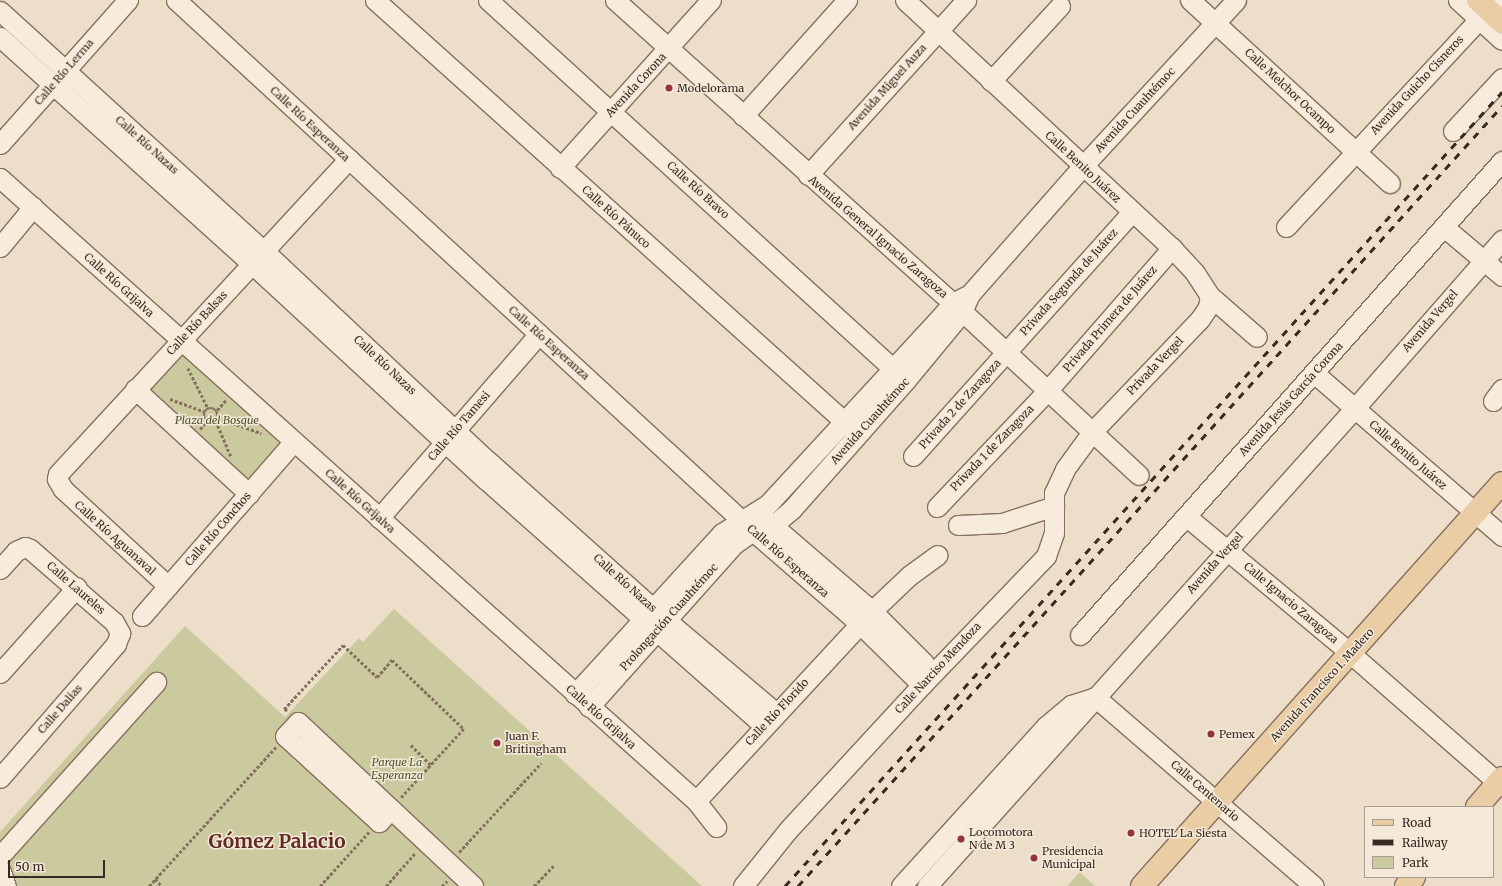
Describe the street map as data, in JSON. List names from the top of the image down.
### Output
{
  "streets": {
    "main road": ["Avenida Francisco I. Madero"],
    "street": [
      "Calle Río Lerma",
      "Avenida Corona",
      "Avenida Guicho Cisneros",
      "Avenida Miguel Auza",
      "Calle Melchor Ocampo",
      "Avenida Cuauhtémoc",
      "Calle Río Esperanza",
      "Calle Río Nazas",
      "Calle Benito Juárez",
      "Calle Río Bravo",
      "Calle Río Pánuco",
      "Avenida General Ignacio Zaragoza",
      "Privada Segunda de Juárez",
      "Calle Río Grijalva",
      "Privada Primera de Juárez",
      "Avenida Vergel",
      "Calle Río Balsas",
      "Privada Vergel",
      "Avenida Jesús García Corona",
      "Privada 2 de Zaragoza",
      "Calle Río Tamesi",
      "Privada 1 de Zaragoza",
      "Calle Río Conchos",
      "Calle Río Aguanaval",
      "Calle Laureles",
      "Calle Ignacio Zaragoza",
      "Prolongación Cuauhtémoc",
      "Calle Narciso Mendoza",
      "Calle Dalias",
      "Calle Río Florido",
      "Calle Centenario"
    ]
  },
  "crossings": [
    ["Calle Río Lerma", "Calle Río Nazas"],
    ["Avenida Corona", "Calle Río Bravo"],
    ["Avenida Corona", "Calle Río Pánuco"],
    ["Avenida Corona", "Avenida General Ignacio Zaragoza"],
    ["Avenida Guicho Cisneros", "Calle Melchor Ocampo"],
    ["Avenida Miguel Auza", "Calle Benito Juárez"],
    ["Avenida Miguel Auza", "Avenida General Ignacio Zaragoza"],
    ["Calle Melchor Ocampo", "Avenida Cuauhtémoc"],
    ["Avenida Cuauhtémoc", "Calle Río Esperanza"],
    ["Avenida Cuauhtémoc", "Calle Benito Juárez"],
    ["Avenida Cuauhtémoc", "Calle Río Bravo"],
    ["Avenida Cuauhtémoc", "Calle Río Pánuco"],
    ["Avenida Cuauhtémoc", "Avenida General Ignacio Zaragoza"],
    ["Avenida Cuauhtémoc", "Prolongación Cuauhtémoc"],
    ["Calle Río Esperanza", "Calle Río Balsas"],
    ["Calle Río Esperanza", "Calle Río Tamesi"],
    ["Calle Río Esperanza", "Prolongación Cuauhtémoc"],
    ["Calle Río Esperanza", "Calle Narciso Mendoza"],
    ["Calle Río Esperanza", "Calle Río Florido"],
    ["Calle Río Nazas", "Calle Río Balsas"],
    ["Calle Río Nazas", "Calle Río Tamesi"],
    ["Calle Río Nazas", "Prolongación Cuauhtémoc"],
    ["Calle Río Nazas", "Calle Río Florido"],
    ["Calle Benito Juárez", "Privada Segunda de Juárez"],
    ["Calle Benito Juárez", "Privada Primera de Juárez"],
    ["Calle Benito Juárez", "Avenida Vergel"],
    ["Calle Benito Juárez", "Privada Vergel"],
    ["Calle Benito Juárez", "Avenida Jesús García Corona"],
    ["Calle Benito Juárez", "Avenida Francisco I. Madero"],
    ["Avenida General Ignacio Zaragoza", "Privada Segunda de Juárez"],
    ["Avenida General Ignacio Zaragoza", "Privada Primera de Juárez"],
    ["Avenida General Ignacio Zaragoza", "Privada Vergel"],
    ["Avenida General Ignacio Zaragoza", "Privada 2 de Zaragoza"],
    ["Avenida General Ignacio Zaragoza", "Privada 1 de Zaragoza"],
    ["Avenida General Ignacio Zaragoza", "Calle Narciso Mendoza"],
    ["Privada Segunda de Juárez", "Privada 2 de Zaragoza"],
    ["Calle Río Grijalva", "Calle Río Balsas"],
    ["Calle Río Grijalva", "Calle Río Tamesi"],
    ["Calle Río Grijalva", "Calle Río Conchos"],
    ["Calle Río Grijalva", "Prolongación Cuauhtémoc"],
    ["Calle Río Grijalva", "Calle Río Florido"],
    ["Privada Primera de Juárez", "Privada 1 de Zaragoza"],
    ["Avenida Vergel", "Calle Ignacio Zaragoza"],
    ["Avenida Vergel", "Calle Centenario"],
    ["Calle Río Balsas", "Calle Río Aguanaval"],
    ["Privada Vergel", "Calle Narciso Mendoza"],
    ["Avenida Jesús García Corona", "Calle Ignacio Zaragoza"],
    ["Calle Río Conchos", "Calle Río Aguanaval"],
    ["Calle Laureles", "Calle Dalias"],
    ["Calle Ignacio Zaragoza", "Avenida Francisco I. Madero"],
    ["Avenida Francisco I. Madero", "Calle Centenario"]
  ],
  "districts": ["Gómez Palacio"],
  "parks": ["Plaza del Bosque", "Parque La Esperanza"],
  "places": [
    "Modelorama",
    "Pemex",
    "Juan F. Britingham",
    "HOTEL La Siesta",
    "Locomotora N de M 3",
    "Presidencia Municipal"
  ],
  "legend": ["Road", "Railway", "Park"],
  "scale_bar": "50 m"
}
